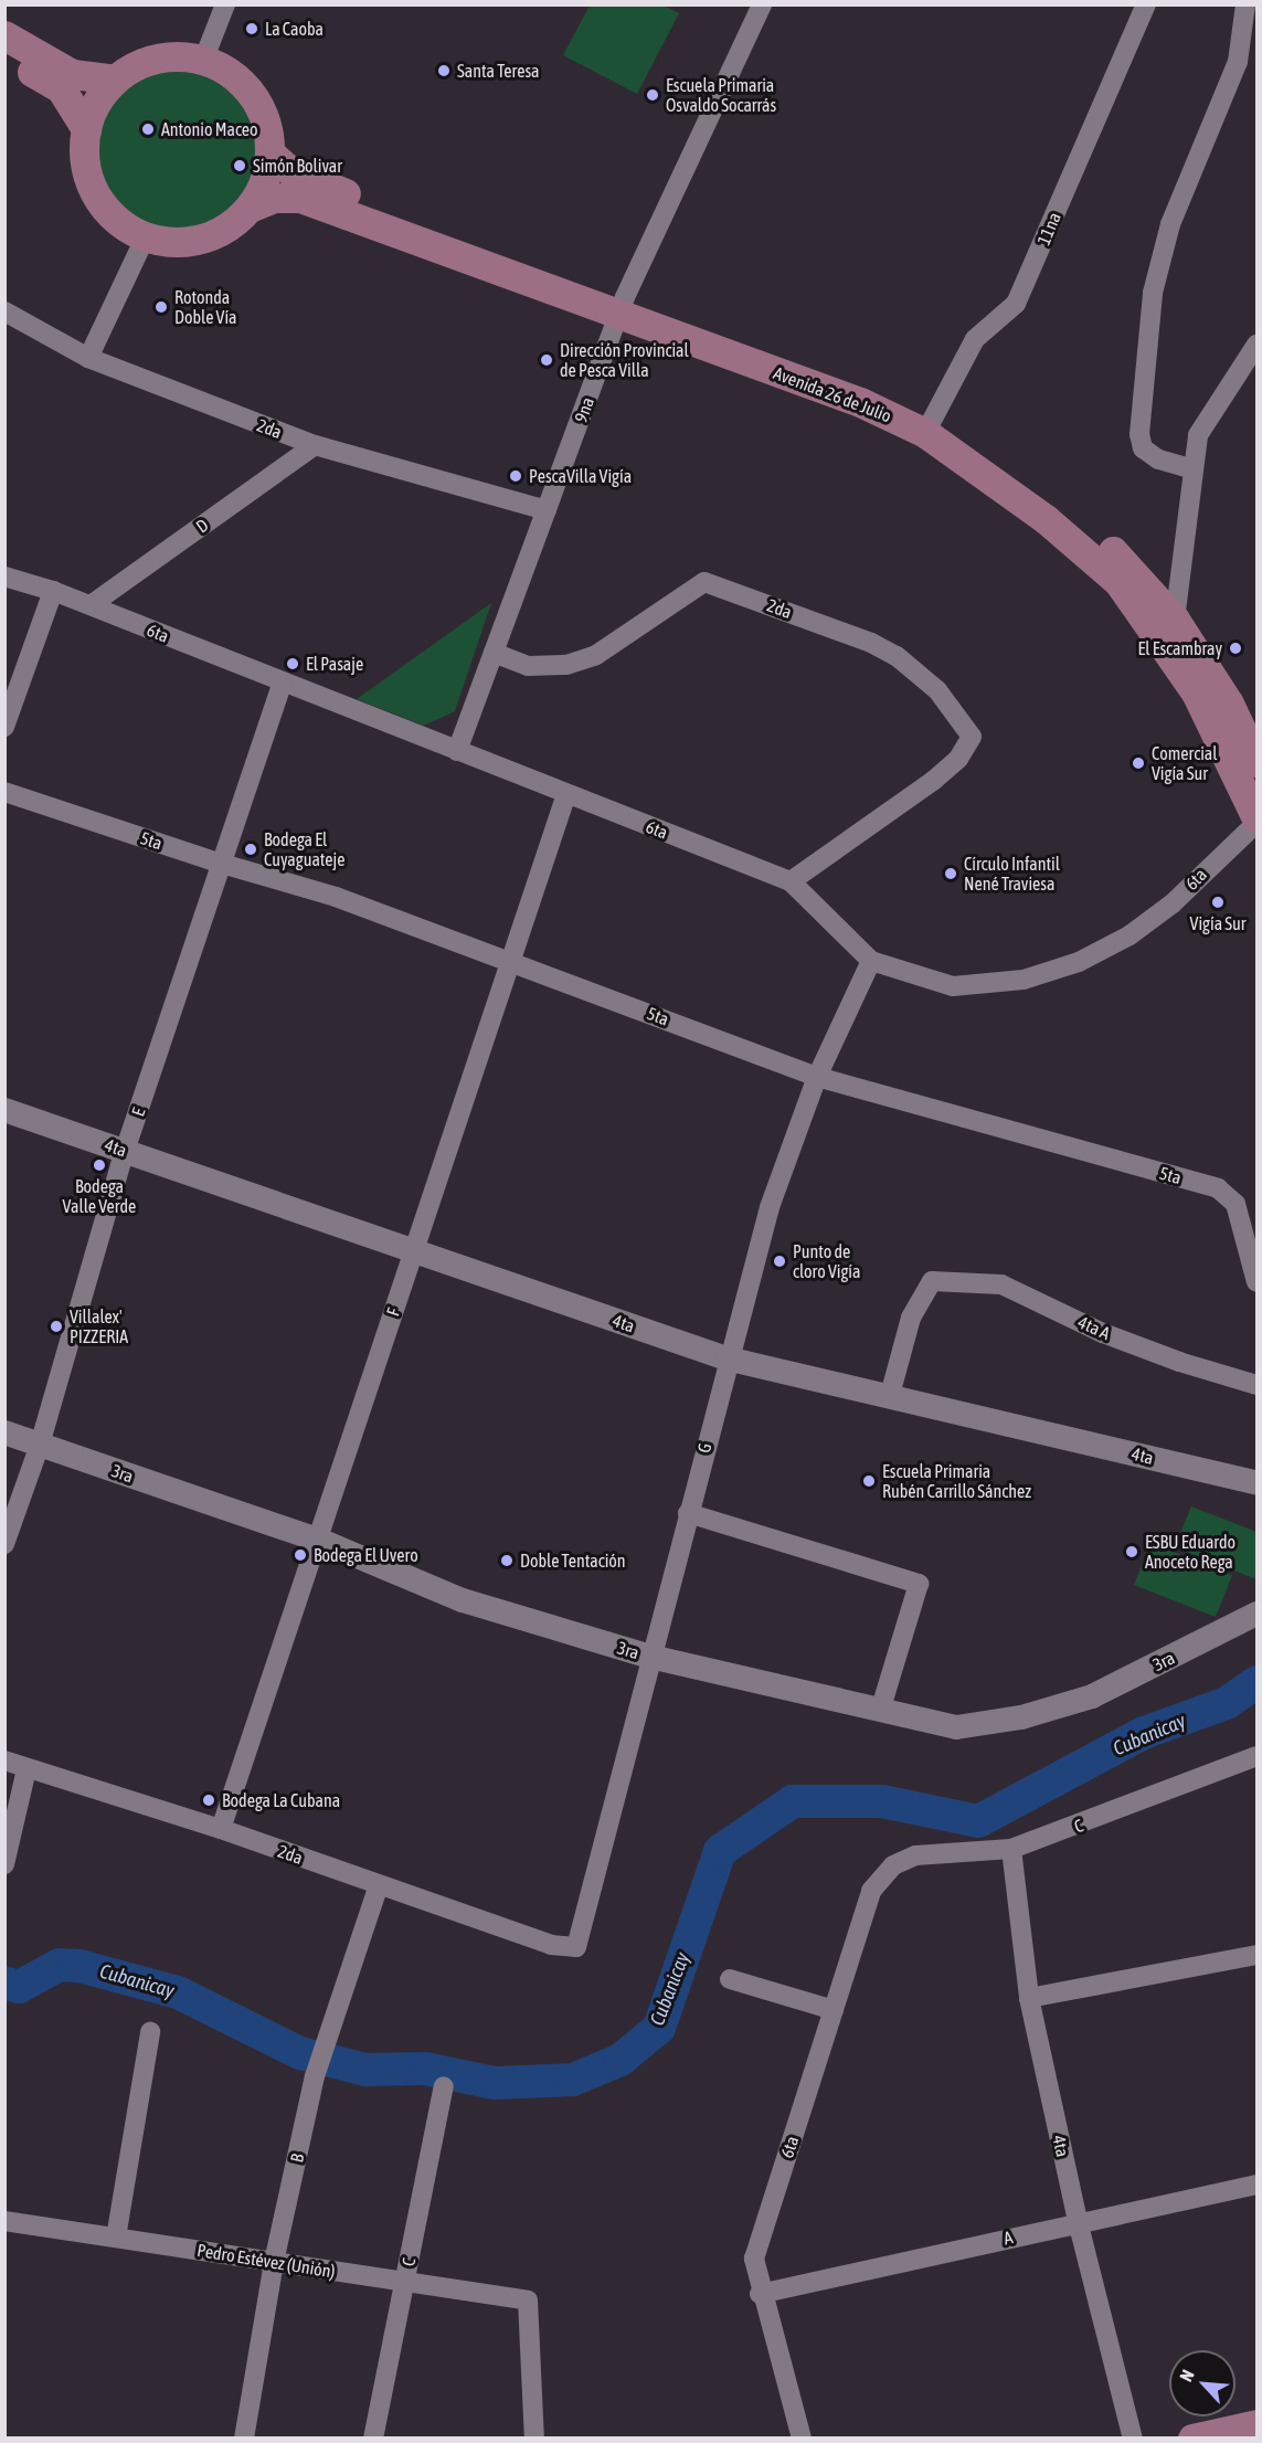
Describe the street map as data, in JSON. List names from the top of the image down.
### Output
{
  "streets": {
    "main road": ["Avenida 26 de Julio"],
    "street": [
      "11na",
      "9na",
      "2da",
      "D",
      "6ta",
      "5ta",
      "E",
      "4ta",
      "F",
      "4ta A",
      "G",
      "3ra",
      "C",
      "B",
      "A",
      "Pedro Estévez (Unión)"
    ]
  },
  "crossings": [
    ["11na", "Avenida 26 de Julio"],
    ["Avenida 26 de Julio", "9na"],
    ["Avenida 26 de Julio", "6ta"],
    ["9na", "2da"],
    ["9na", "6ta"],
    ["2da", "D"],
    ["2da", "6ta"],
    ["2da", "F"],
    ["2da", "G"],
    ["2da", "B"],
    ["D", "6ta"],
    ["6ta", "E"],
    ["6ta", "F"],
    ["6ta", "G"],
    ["6ta", "C"],
    ["6ta", "A"],
    ["5ta", "E"],
    ["5ta", "F"],
    ["5ta", "G"],
    ["E", "4ta"],
    ["E", "3ra"],
    ["4ta", "F"],
    ["4ta", "4ta A"],
    ["4ta", "G"],
    ["4ta", "C"],
    ["4ta", "A"],
    ["F", "3ra"],
    ["G", "3ra"],
    ["C", "Pedro Estévez (Unión)"],
    ["B", "Pedro Estévez (Unión)"]
  ],
  "water": ["Cubanicay"],
  "places": [
    "La Caoba",
    "Santa Teresa",
    "Escuela Primaria Osvaldo Socarrás",
    "Antonio Maceo",
    "Simón Bolivar",
    "Rotonda Doble Vía",
    "Dirección Provincial de Pesca Villa",
    "PescaVilla Vigía",
    "El Escambray",
    "El Pasaje",
    "Comercial Vigía Sur",
    "Bodega El Cuyaguateje",
    "Círculo Infantil Nené Traviesa",
    "Vigía Sur",
    "Bodega Valle Verde",
    "Punto de cloro Vigía",
    "Villalex' PIZZERIA",
    "Escuela Primaria Rubén Carrillo Sánchez",
    "ESBU Eduardo Anoceto Rega",
    "Bodega El Uvero",
    "Doble Tentación",
    "Bodega La Cubana"
  ],
  "north": "top left"
}
